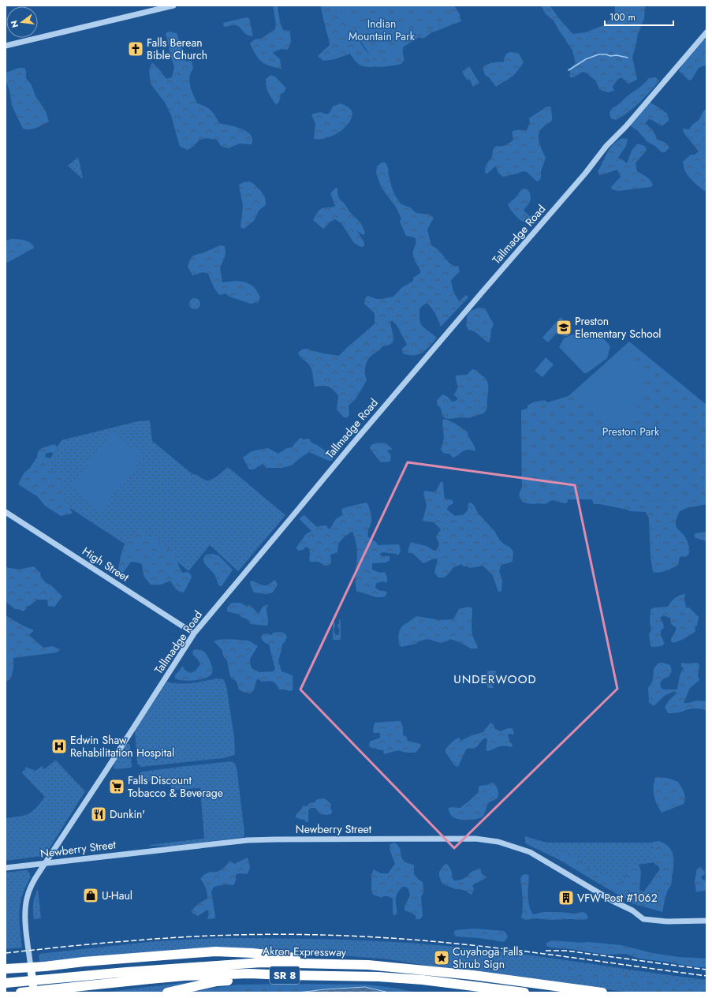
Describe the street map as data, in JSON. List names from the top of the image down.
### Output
{
  "streets": {
    "highway": ["Akron Expressway", "SR 8"],
    "street": ["Tallmadge Road", "High Street", "Newberry Street"]
  },
  "crossings": [
    ["Tallmadge Road", "High Street"],
    ["Tallmadge Road", "Newberry Street"]
  ],
  "districts": ["UNDERWOOD"],
  "parks": ["Indian Mountain Park", "Preston Park"],
  "places": {
    "church": ["Falls Berean Bible Church"],
    "school or university": ["Preston Elementary School"],
    "hospital": ["Edwin Shaw Rehabilitation Hospital"],
    "supermarket": ["Falls Discount Tobacco & Beverage"],
    "restaurant": ["Dunkin'"],
    "shop": ["U-Haul"],
    "building": ["VFW Post #1062"],
    "place": ["Cuyahoga Falls Shrub Sign"]
  },
  "scale_bar": "100 m",
  "north": "left"
}
